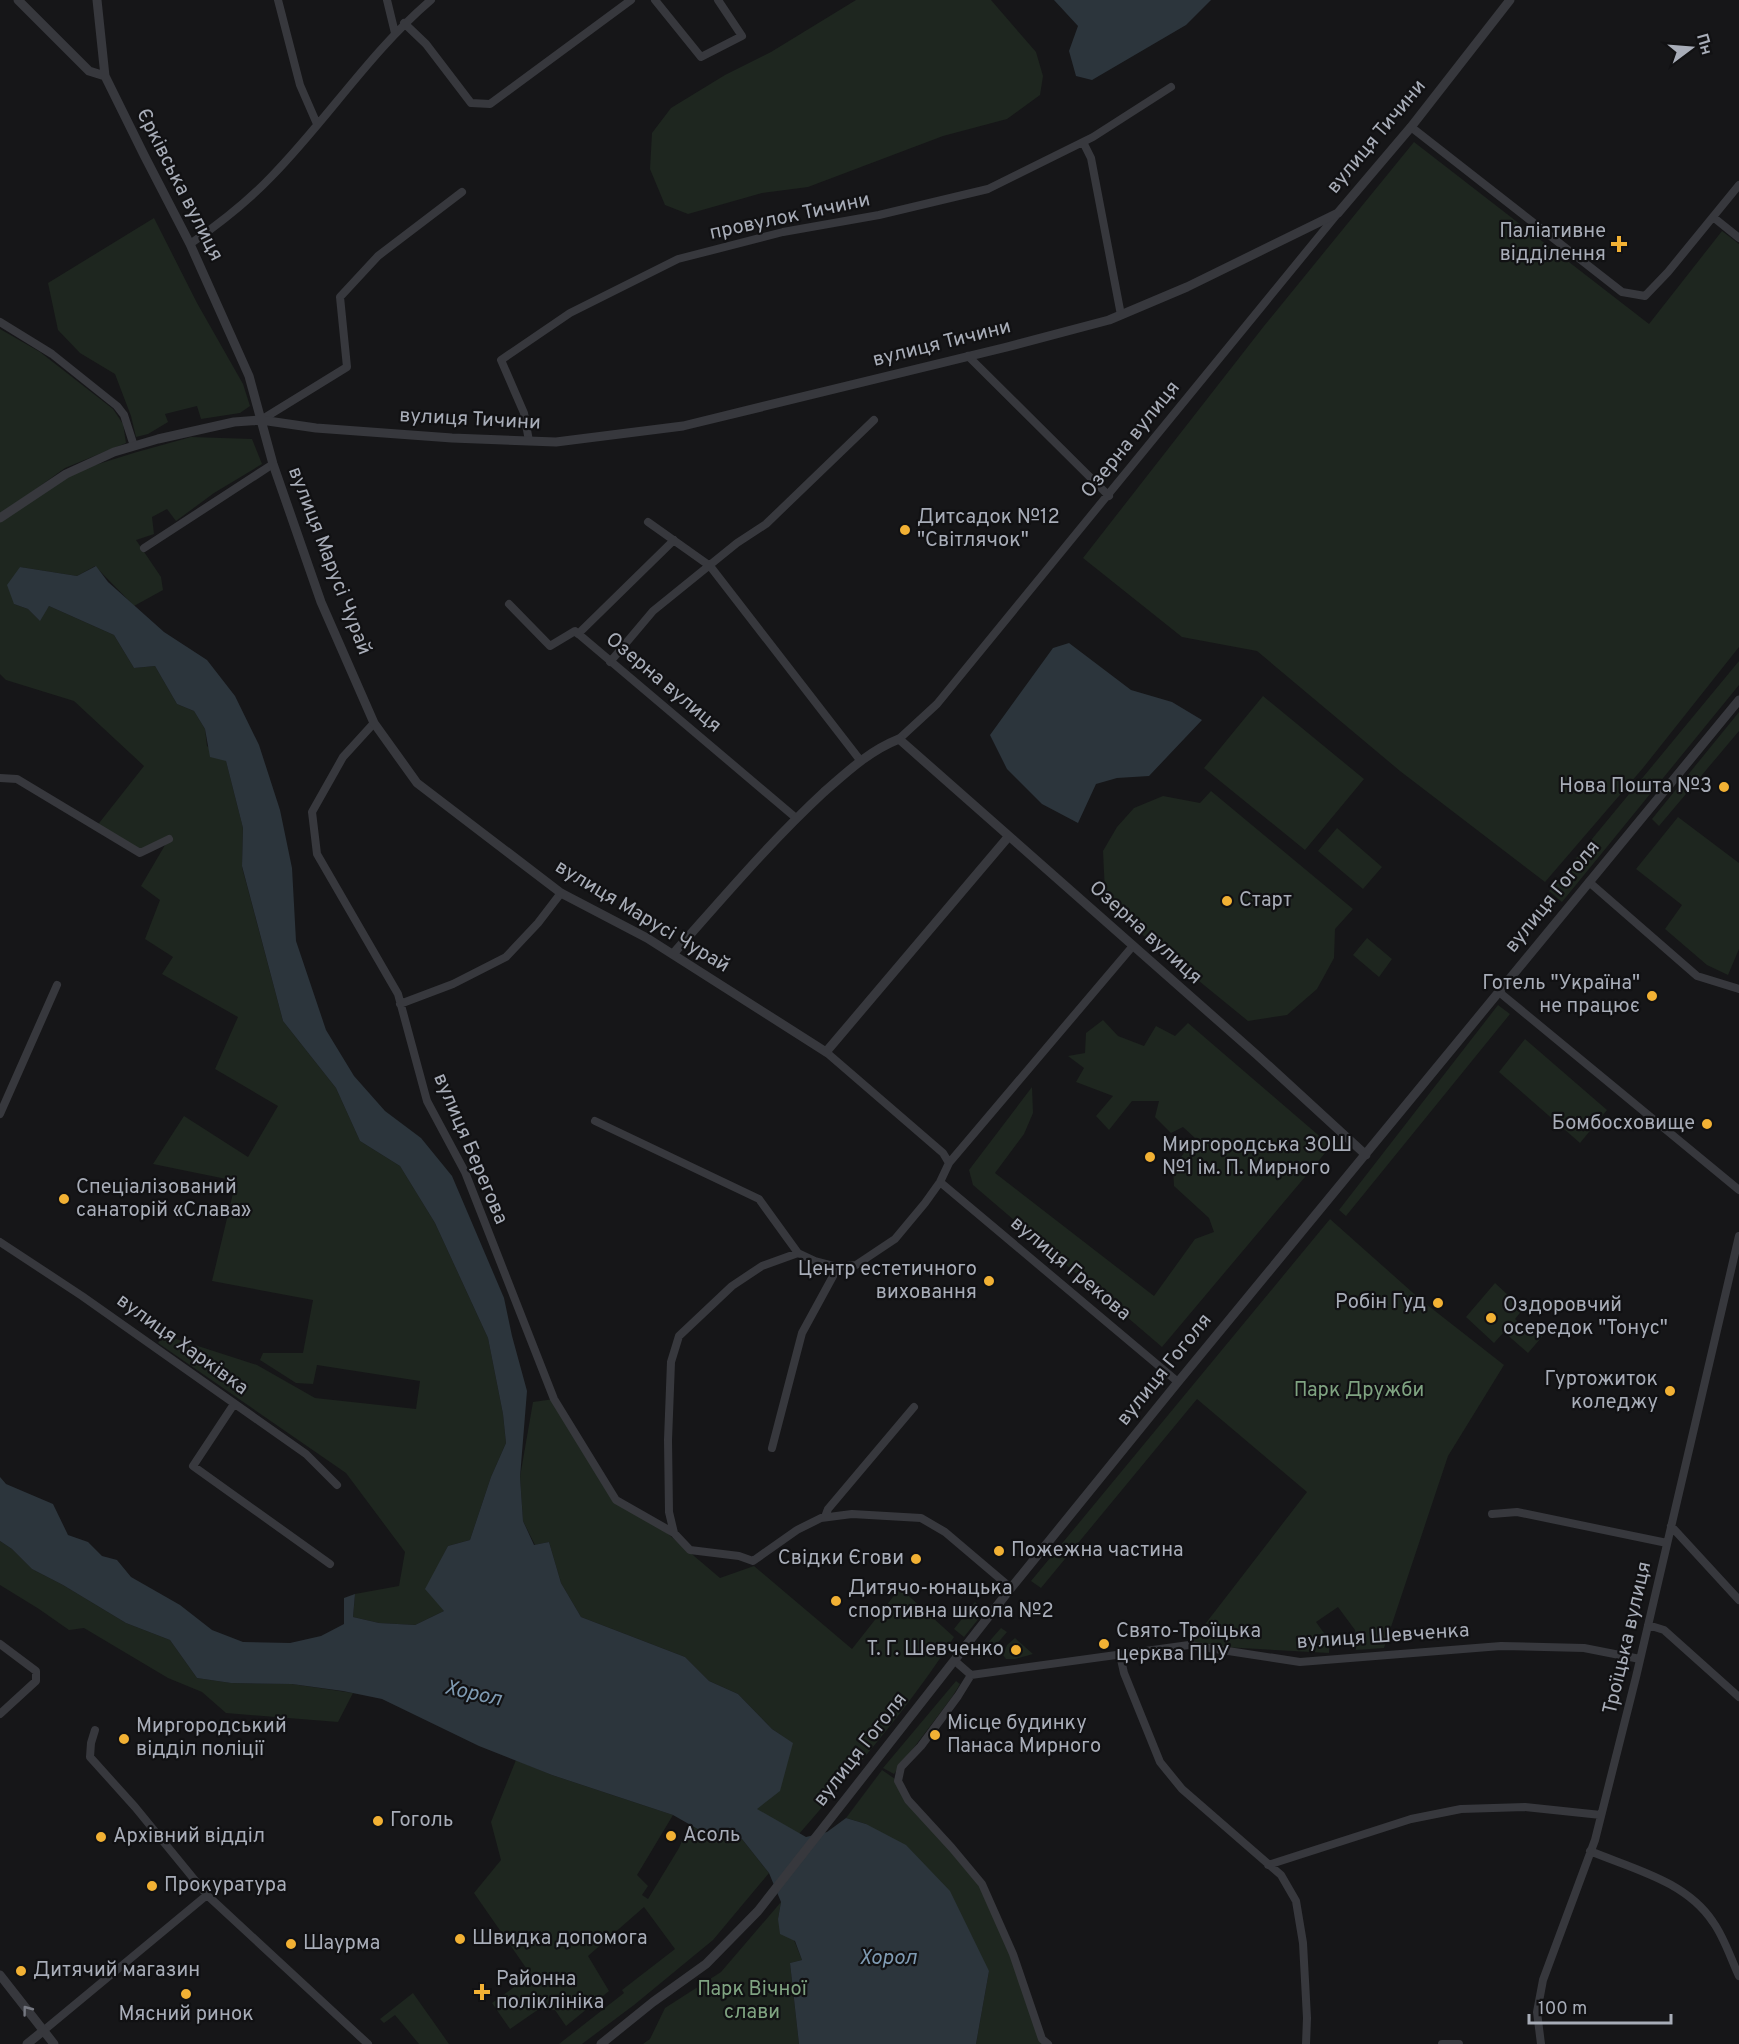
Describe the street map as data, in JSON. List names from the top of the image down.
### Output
{
  "streets": {
    "street": [
      "вулиця Тичини",
      "Єрківська вулиця",
      "провулок Тичини",
      "Озерна вулиця",
      "вулиця Марусі Чурай",
      "вулиця Гоголя",
      "вулиця Берегова",
      "вулиця Грекова",
      "вулиця Харківка",
      "вулиця Шевченка",
      "Троїцька вулиця"
    ]
  },
  "crossings": [
    ["вулиця Тичини", "Єрківська вулиця"],
    ["вулиця Тичини", "провулок Тичини"],
    ["вулиця Тичини", "Озерна вулиця"],
    ["вулиця Тичини", "вулиця Марусі Чурай"],
    ["Єрківська вулиця", "вулиця Марусі Чурай"],
    ["Озерна вулиця", "вулиця Марусі Чурай"],
    ["Озерна вулиця", "вулиця Гоголя"],
    ["вулиця Марусі Чурай", "вулиця Берегова"],
    ["вулиця Гоголя", "вулиця Грекова"],
    ["вулиця Шевченка", "Троїцька вулиця"]
  ],
  "water": ["Хорол"],
  "parks": ["Парк Дружби", "Парк Вічної слави"],
  "places": {
    "health": ["Паліативне відділення", "Районна поліклініка"],
    "other": [
      "Дитсадок №12 \"Світлячок\"",
      "Нова Пошта №3",
      "Старт",
      "Готель \"Україна\" не працює",
      "Бомбосховище",
      "Миргородська ЗОШ №1 ім. П. Мирного",
      "Спеціалізований санаторій «Слава»",
      "Центр естетичного виховання",
      "Робін Гуд",
      "Оздоровчий осередок \"Тонус\"",
      "Гуртожиток коледжу",
      "Пожежна частина",
      "Свідки Єгови",
      "Дитячо-юнацька спортивна школа №2",
      "Свято-Троїцька церква ПЦУ",
      "Т. Г. Шевченко",
      "Місце будинку Панаса Мирного",
      "Миргородський відділ поліції",
      "Гоголь",
      "Асоль",
      "Архівний відділ",
      "Прокуратура",
      "Швидка допомога",
      "Шаурма",
      "Дитячий магазин",
      "Мясний ринок"
    ]
  },
  "scale_bar": "100 m",
  "north": "right"
}
